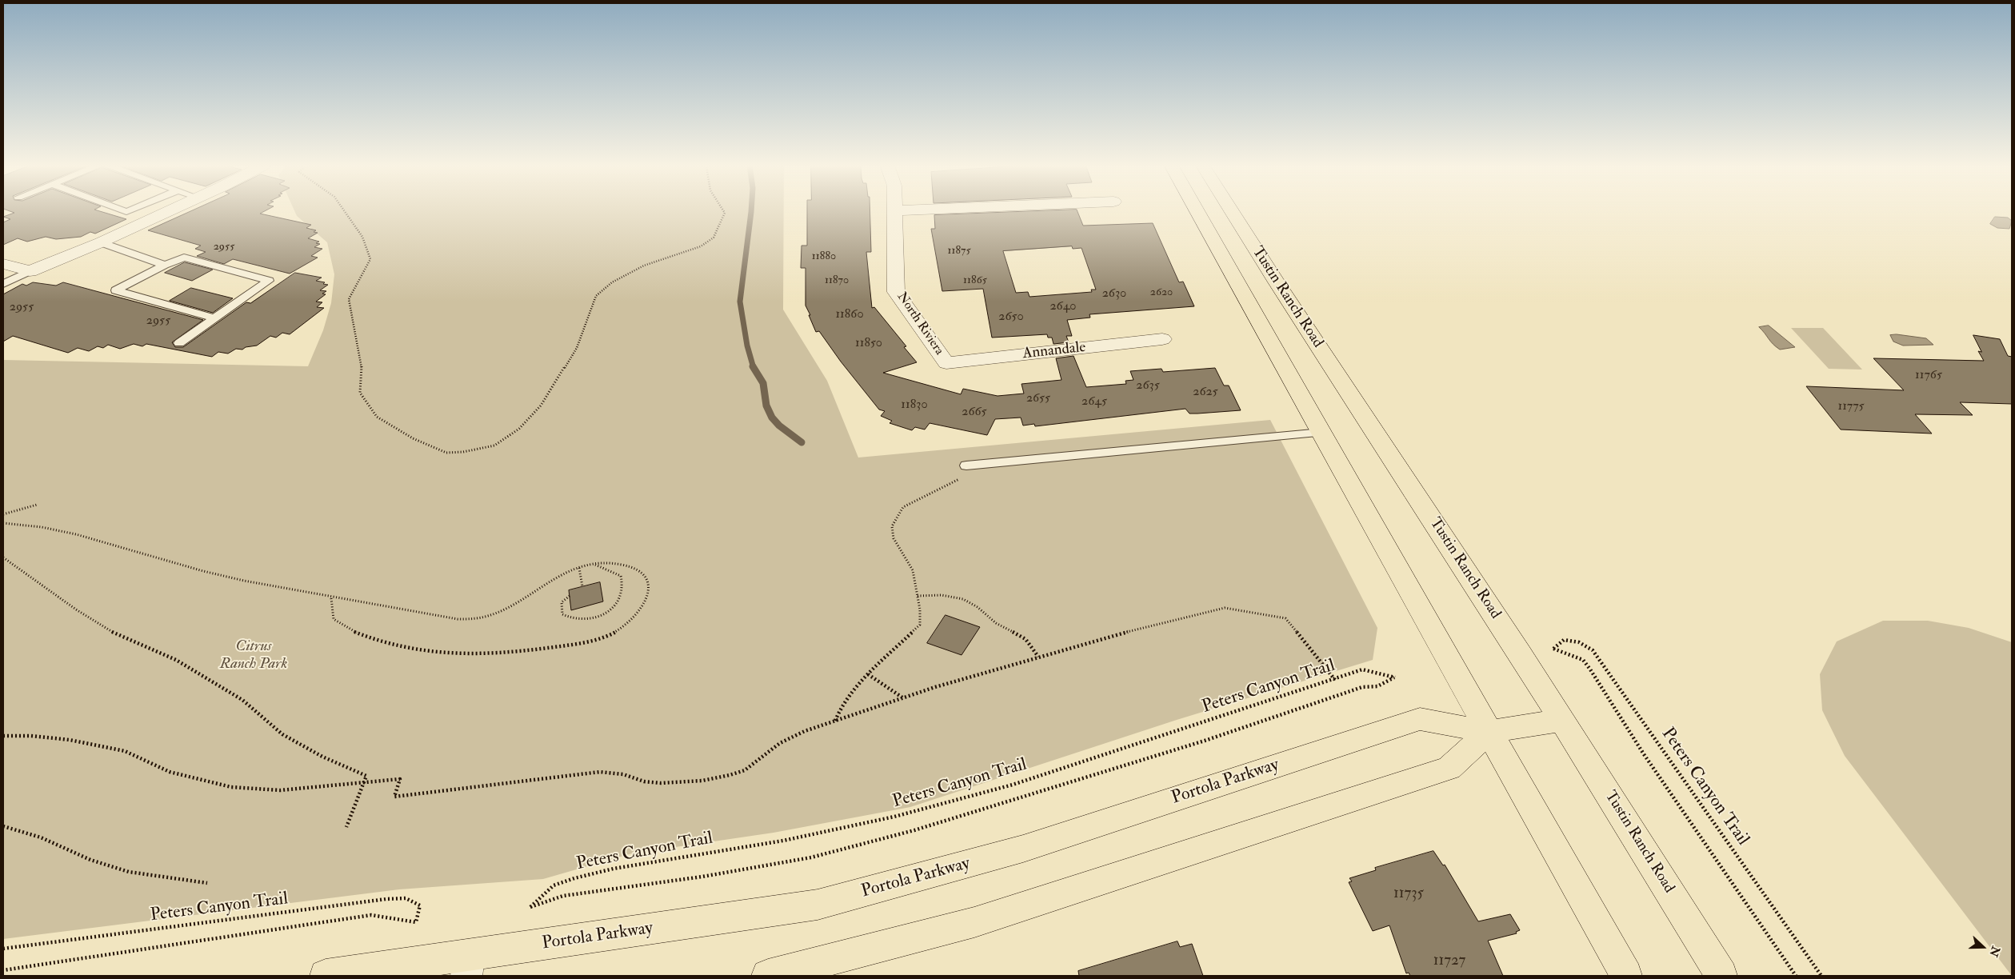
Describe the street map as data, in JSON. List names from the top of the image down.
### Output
{
  "streets": {
    "main road": ["Tustin Ranch Road", "Portola Parkway"],
    "street": ["North Riviera", "Annandale"],
    "path": ["Peters Canyon Trail"]
  },
  "crossings": [
    ["Tustin Ranch Road", "Portola Parkway"],
    ["North Riviera", "Annandale"]
  ],
  "parks": ["Citrus Ranch Park"],
  "house_numbers": [
    "2955",
    "11875",
    "11880",
    "11870",
    "11865",
    "2620",
    "2630",
    "2640",
    "2955",
    "11860",
    "2650",
    "2955",
    "11850",
    "11765",
    "2635",
    "2625",
    "2655",
    "2645",
    "11830",
    "11775",
    "2665",
    "11735",
    "11727"
  ],
  "north": "right"
}
